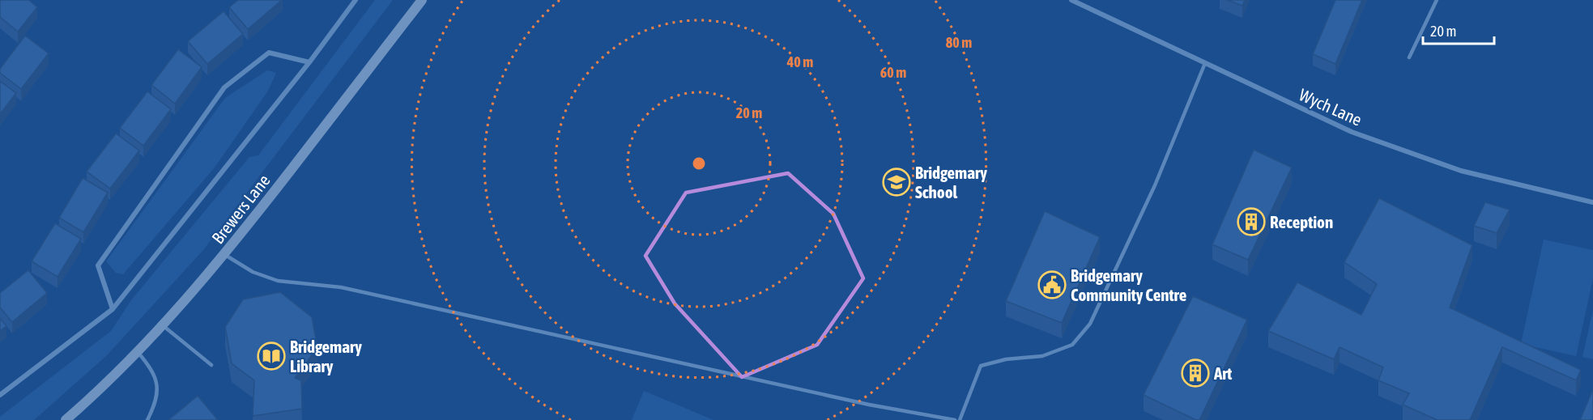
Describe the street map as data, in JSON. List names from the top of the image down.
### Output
{
  "streets": {
    "street": ["Wych Lane", "Brewers Lane"]
  },
  "places": {
    "school or university": ["Bridgemary School"],
    "building": ["Reception", "Art"],
    "public building": ["Bridgemary Community Centre"],
    "library": ["Bridgemary Library"]
  },
  "scale_bar": "20 m",
  "rings": [
    "80 m",
    "40 m",
    "60 m",
    "20 m"
  ]
}
